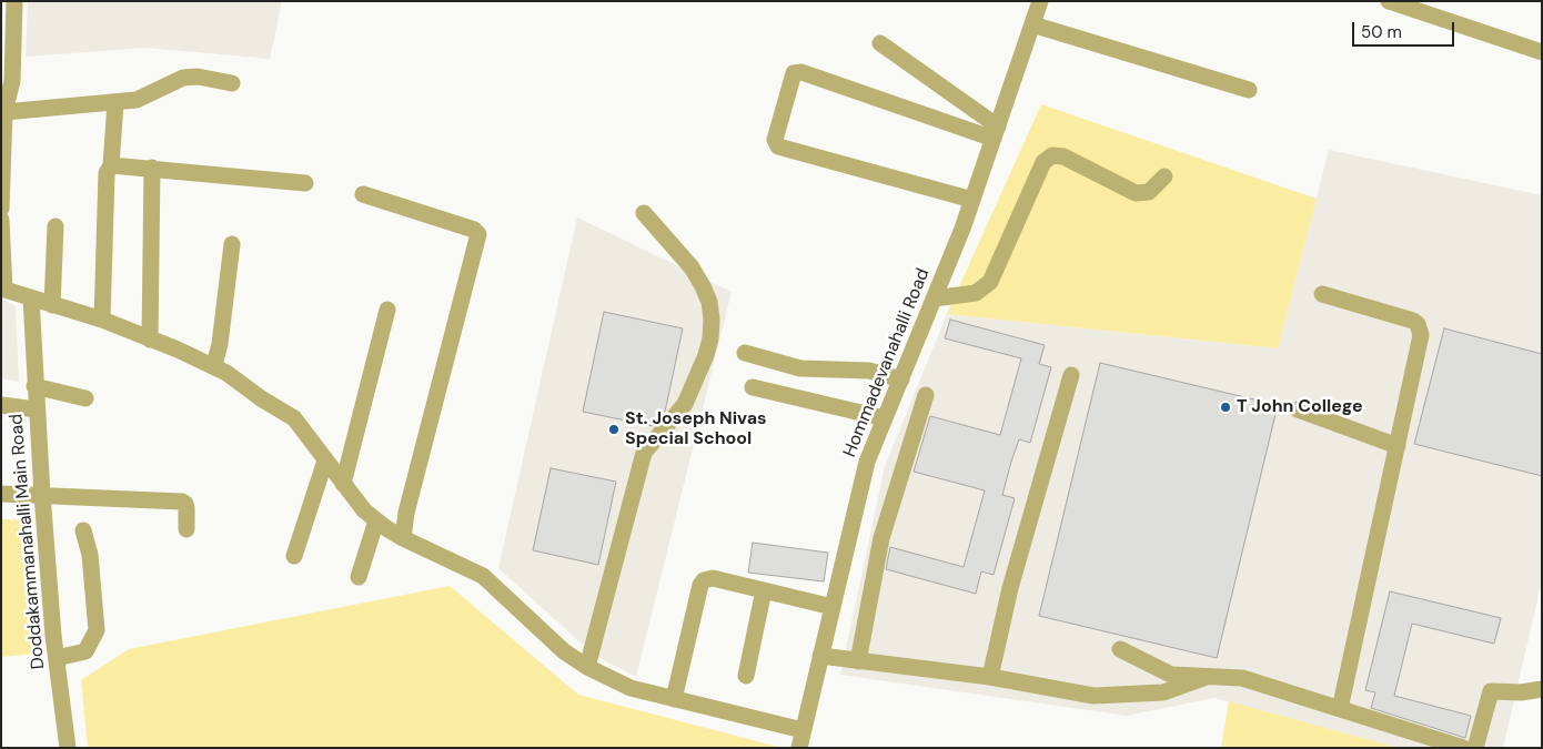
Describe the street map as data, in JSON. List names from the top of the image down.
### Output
{
  "streets": {
    "street": ["Hommadevanahalli Road", "Doddakammanahalli Main Road"]
  },
  "places": ["T John College", "St. Joseph Nivas Special School"],
  "scale_bar": "50 m"
}
